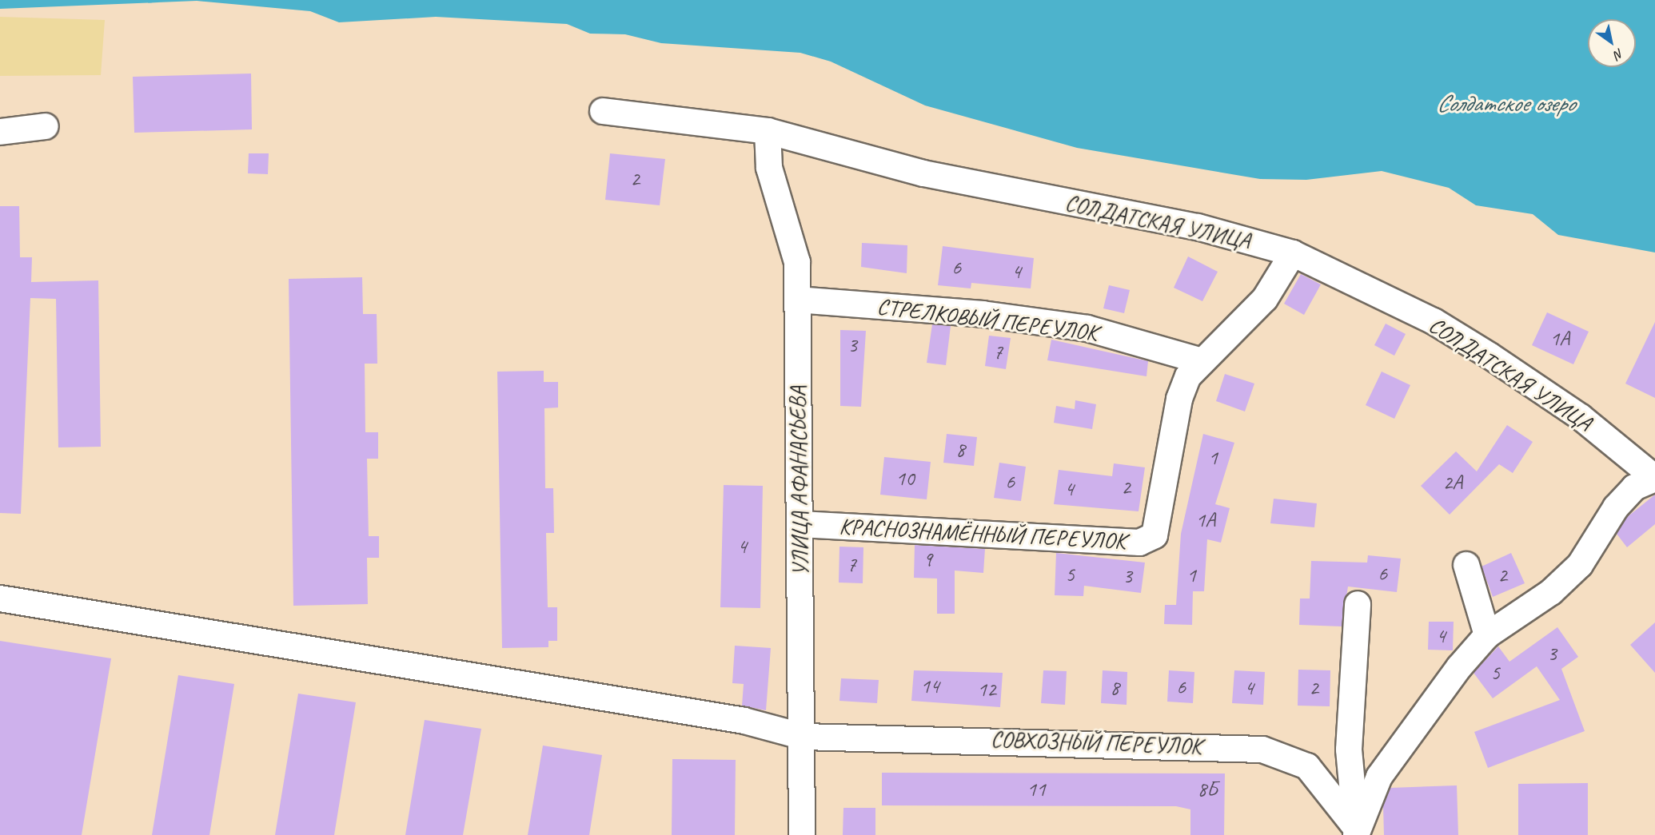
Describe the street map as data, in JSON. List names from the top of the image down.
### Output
{
  "streets": {
    "street": [
      "СОЛДАТСКАЯ УЛИЦА",
      "СТРЕЛКОВЫЙ ПЕРЕУЛОК",
      "УЛИЦА АФАНАСЬЕВА",
      "КРАСНОЗНАМЁННЫЙ ПЕРЕУЛОК",
      "СОВХОЗНЫЙ ПЕРЕУЛОК"
    ]
  },
  "crossings": [
    ["СОЛДАТСКАЯ УЛИЦА", "УЛИЦА АФАНАСЬЕВА"],
    ["СОЛДАТСКАЯ УЛИЦА", "КРАСНОЗНАМЁННЫЙ ПЕРЕУЛОК"],
    ["СТРЕЛКОВЫЙ ПЕРЕУЛОК", "УЛИЦА АФАНАСЬЕВА"],
    ["СТРЕЛКОВЫЙ ПЕРЕУЛОК", "КРАСНОЗНАМЁННЫЙ ПЕРЕУЛОК"],
    ["УЛИЦА АФАНАСЬЕВА", "КРАСНОЗНАМЁННЫЙ ПЕРЕУЛОК"],
    ["УЛИЦА АФАНАСЬЕВА", "СОВХОЗНЫЙ ПЕРЕУЛОК"]
  ],
  "water": ["Солдатское озеро"],
  "house_numbers": [
    "2",
    "6",
    "4",
    "1А",
    "3",
    "7",
    "8",
    "1",
    "10",
    "6",
    "2А",
    "2",
    "4",
    "1А",
    "4",
    "9",
    "7",
    "6",
    "5",
    "1",
    "2",
    "3",
    "4",
    "3",
    "5",
    "14",
    "6",
    "8",
    "4",
    "2",
    "12",
    "11",
    "8Б"
  ],
  "north": "bottom right"
}
